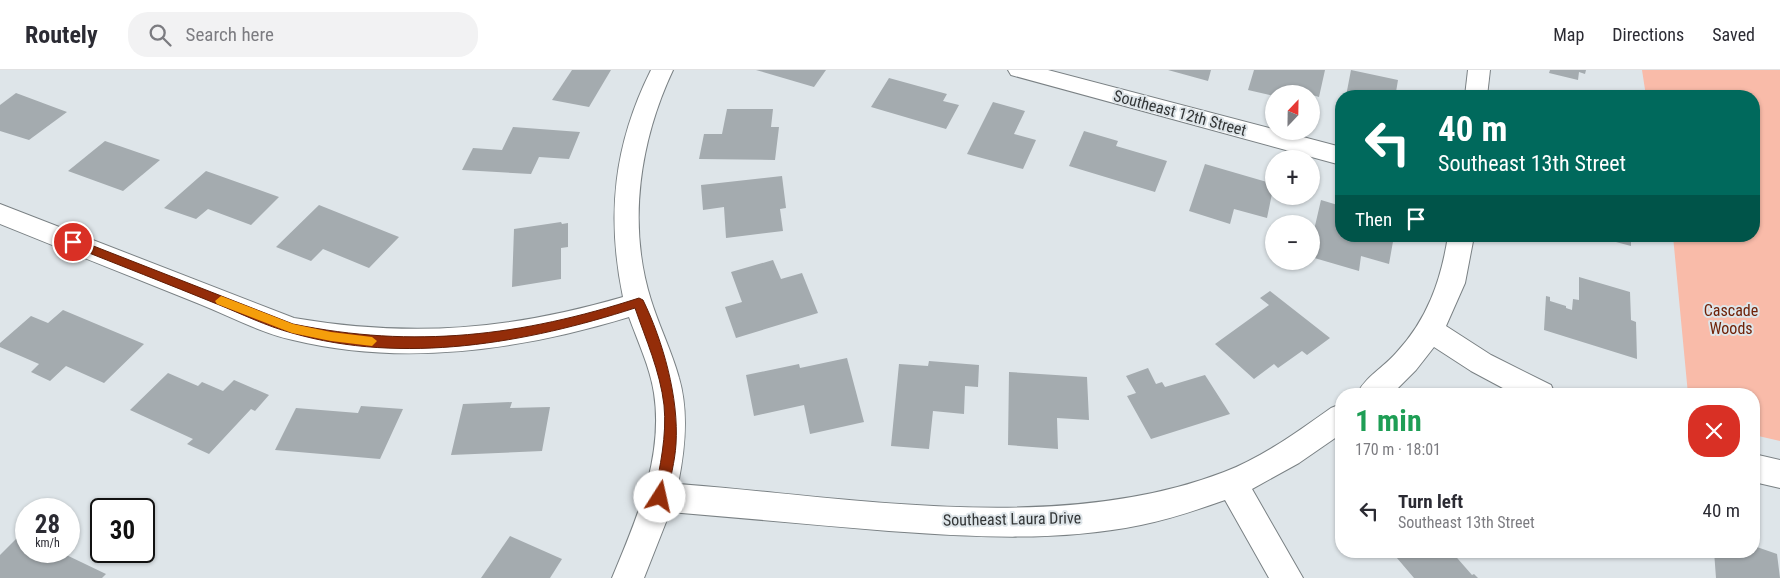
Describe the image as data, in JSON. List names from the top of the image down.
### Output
{
  "streets": {
    "street": ["Southeast 12th Street", "Southeast Laura Drive"]
  },
  "parks": ["Cascade Woods"],
  "north": "top",
  "page": {
    "header": "Routely",
    "search": "Search here",
    "nav": ["Map", "Directions", "Saved"],
    "map_buttons": ["+", "−"],
    "turn": ["40 m", "Southeast 13th Street"],
    "then": "Then",
    "heading": ["1 min", "170 m · 18:01"],
    "list": [
      {
        "name": "Turn left",
        "note": "Southeast 13th Street",
        "value": "40 m"
      }
    ],
    "speed": "28 km/h",
    "limit": "30"
  }
}
